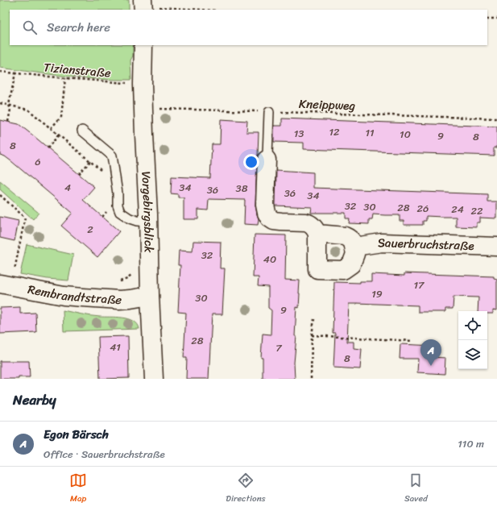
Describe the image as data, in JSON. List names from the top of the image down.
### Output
{
  "streets": {
    "street": ["Vorgebirgsblick", "Sauerbruchstraße", "Rembrandtstraße"],
    "path": ["Tizianstraße", "Kneippweg"]
  },
  "crossings": [
    ["Tizianstraße", "Vorgebirgsblick"],
    ["Vorgebirgsblick", "Rembrandtstraße"]
  ],
  "house_numbers": [
    "12",
    "11",
    "13",
    "10",
    "9",
    "8",
    "8",
    "6",
    "4",
    "34",
    "38",
    "36",
    "36",
    "34",
    "32",
    "30",
    "28",
    "26",
    "24",
    "22",
    "2",
    "32",
    "40",
    "17",
    "19",
    "30",
    "9",
    "28",
    "41",
    "7",
    "8"
  ],
  "page": {
    "search": "Search here",
    "pins": "A",
    "heading": "Nearby",
    "list": [
      {
        "mark": "A",
        "name": "Egon Bärsch",
        "note": "Office · Sauerbruchstraße",
        "value": "110 m"
      }
    ],
    "nav": ["Map", "Directions", "Saved"]
  }
}
